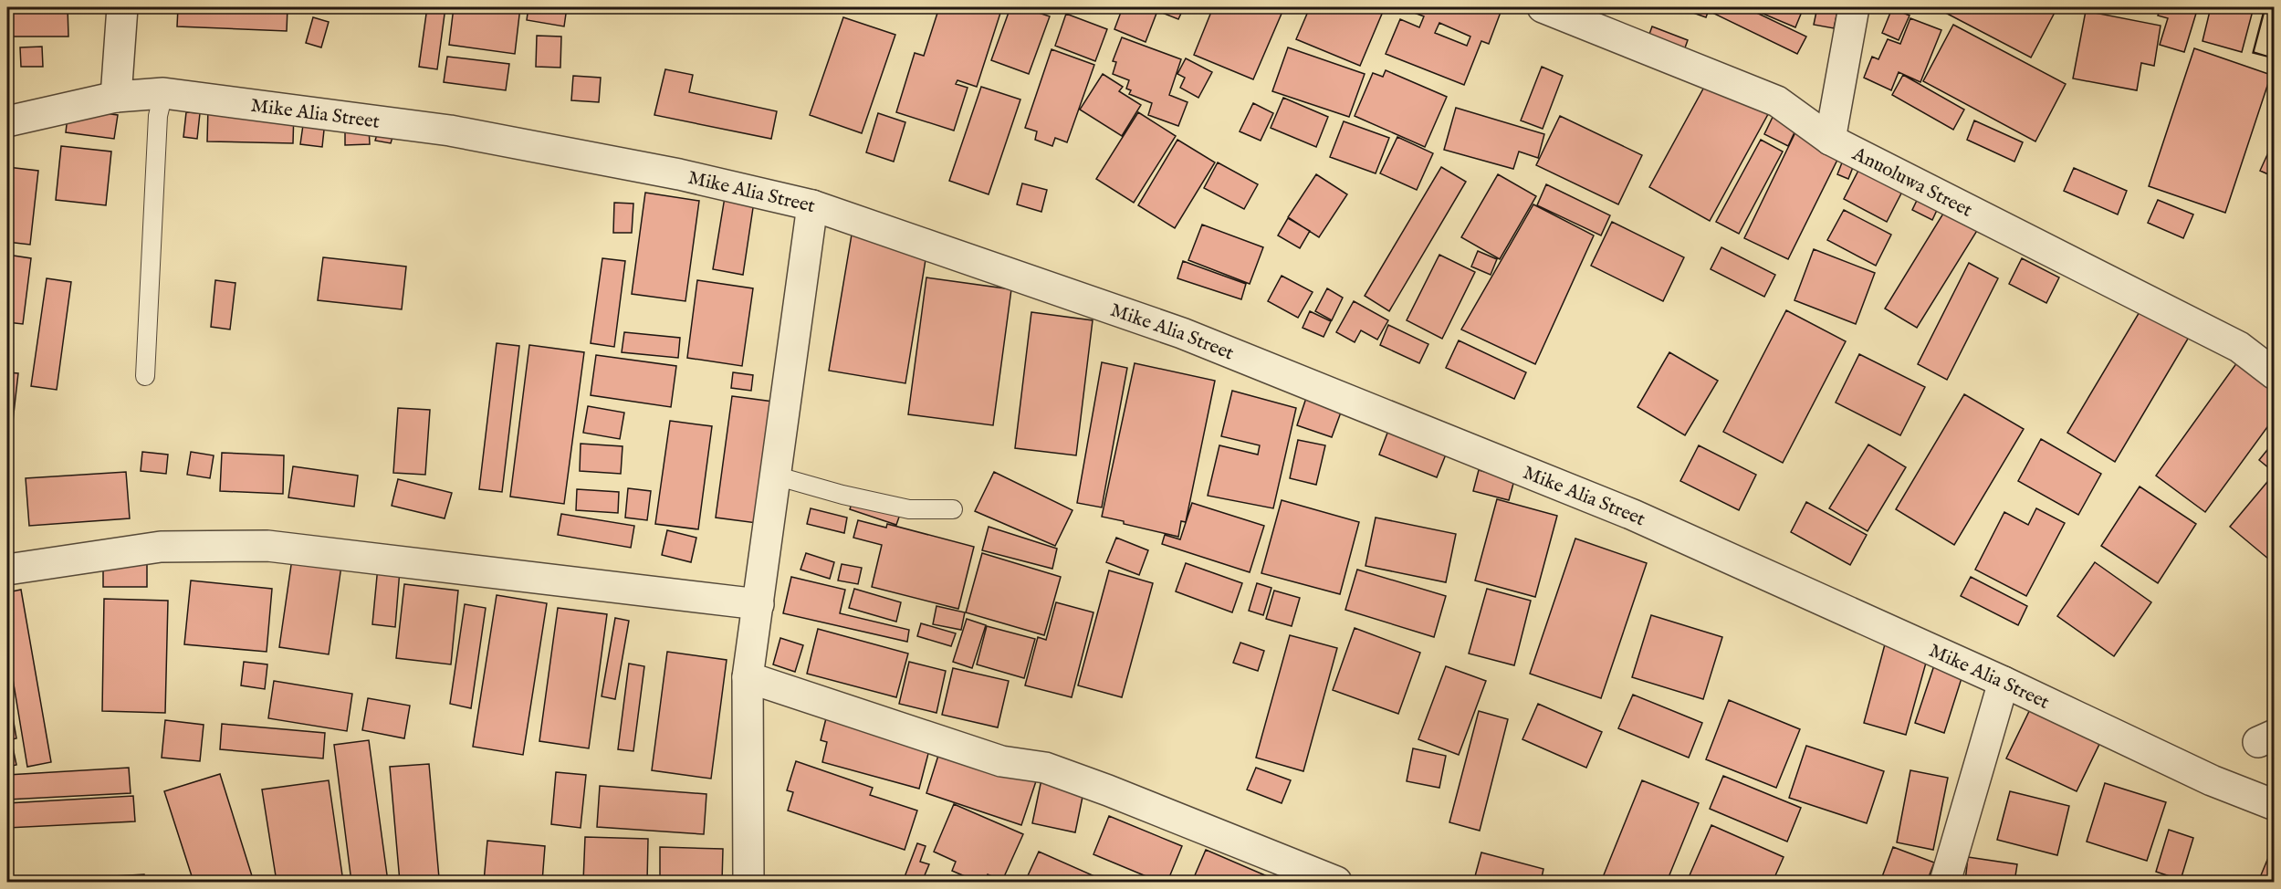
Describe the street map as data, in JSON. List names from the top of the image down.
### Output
{
  "streets": {
    "street": ["Mike Alia Street", "Anuoluwa Street"]
  }
}
